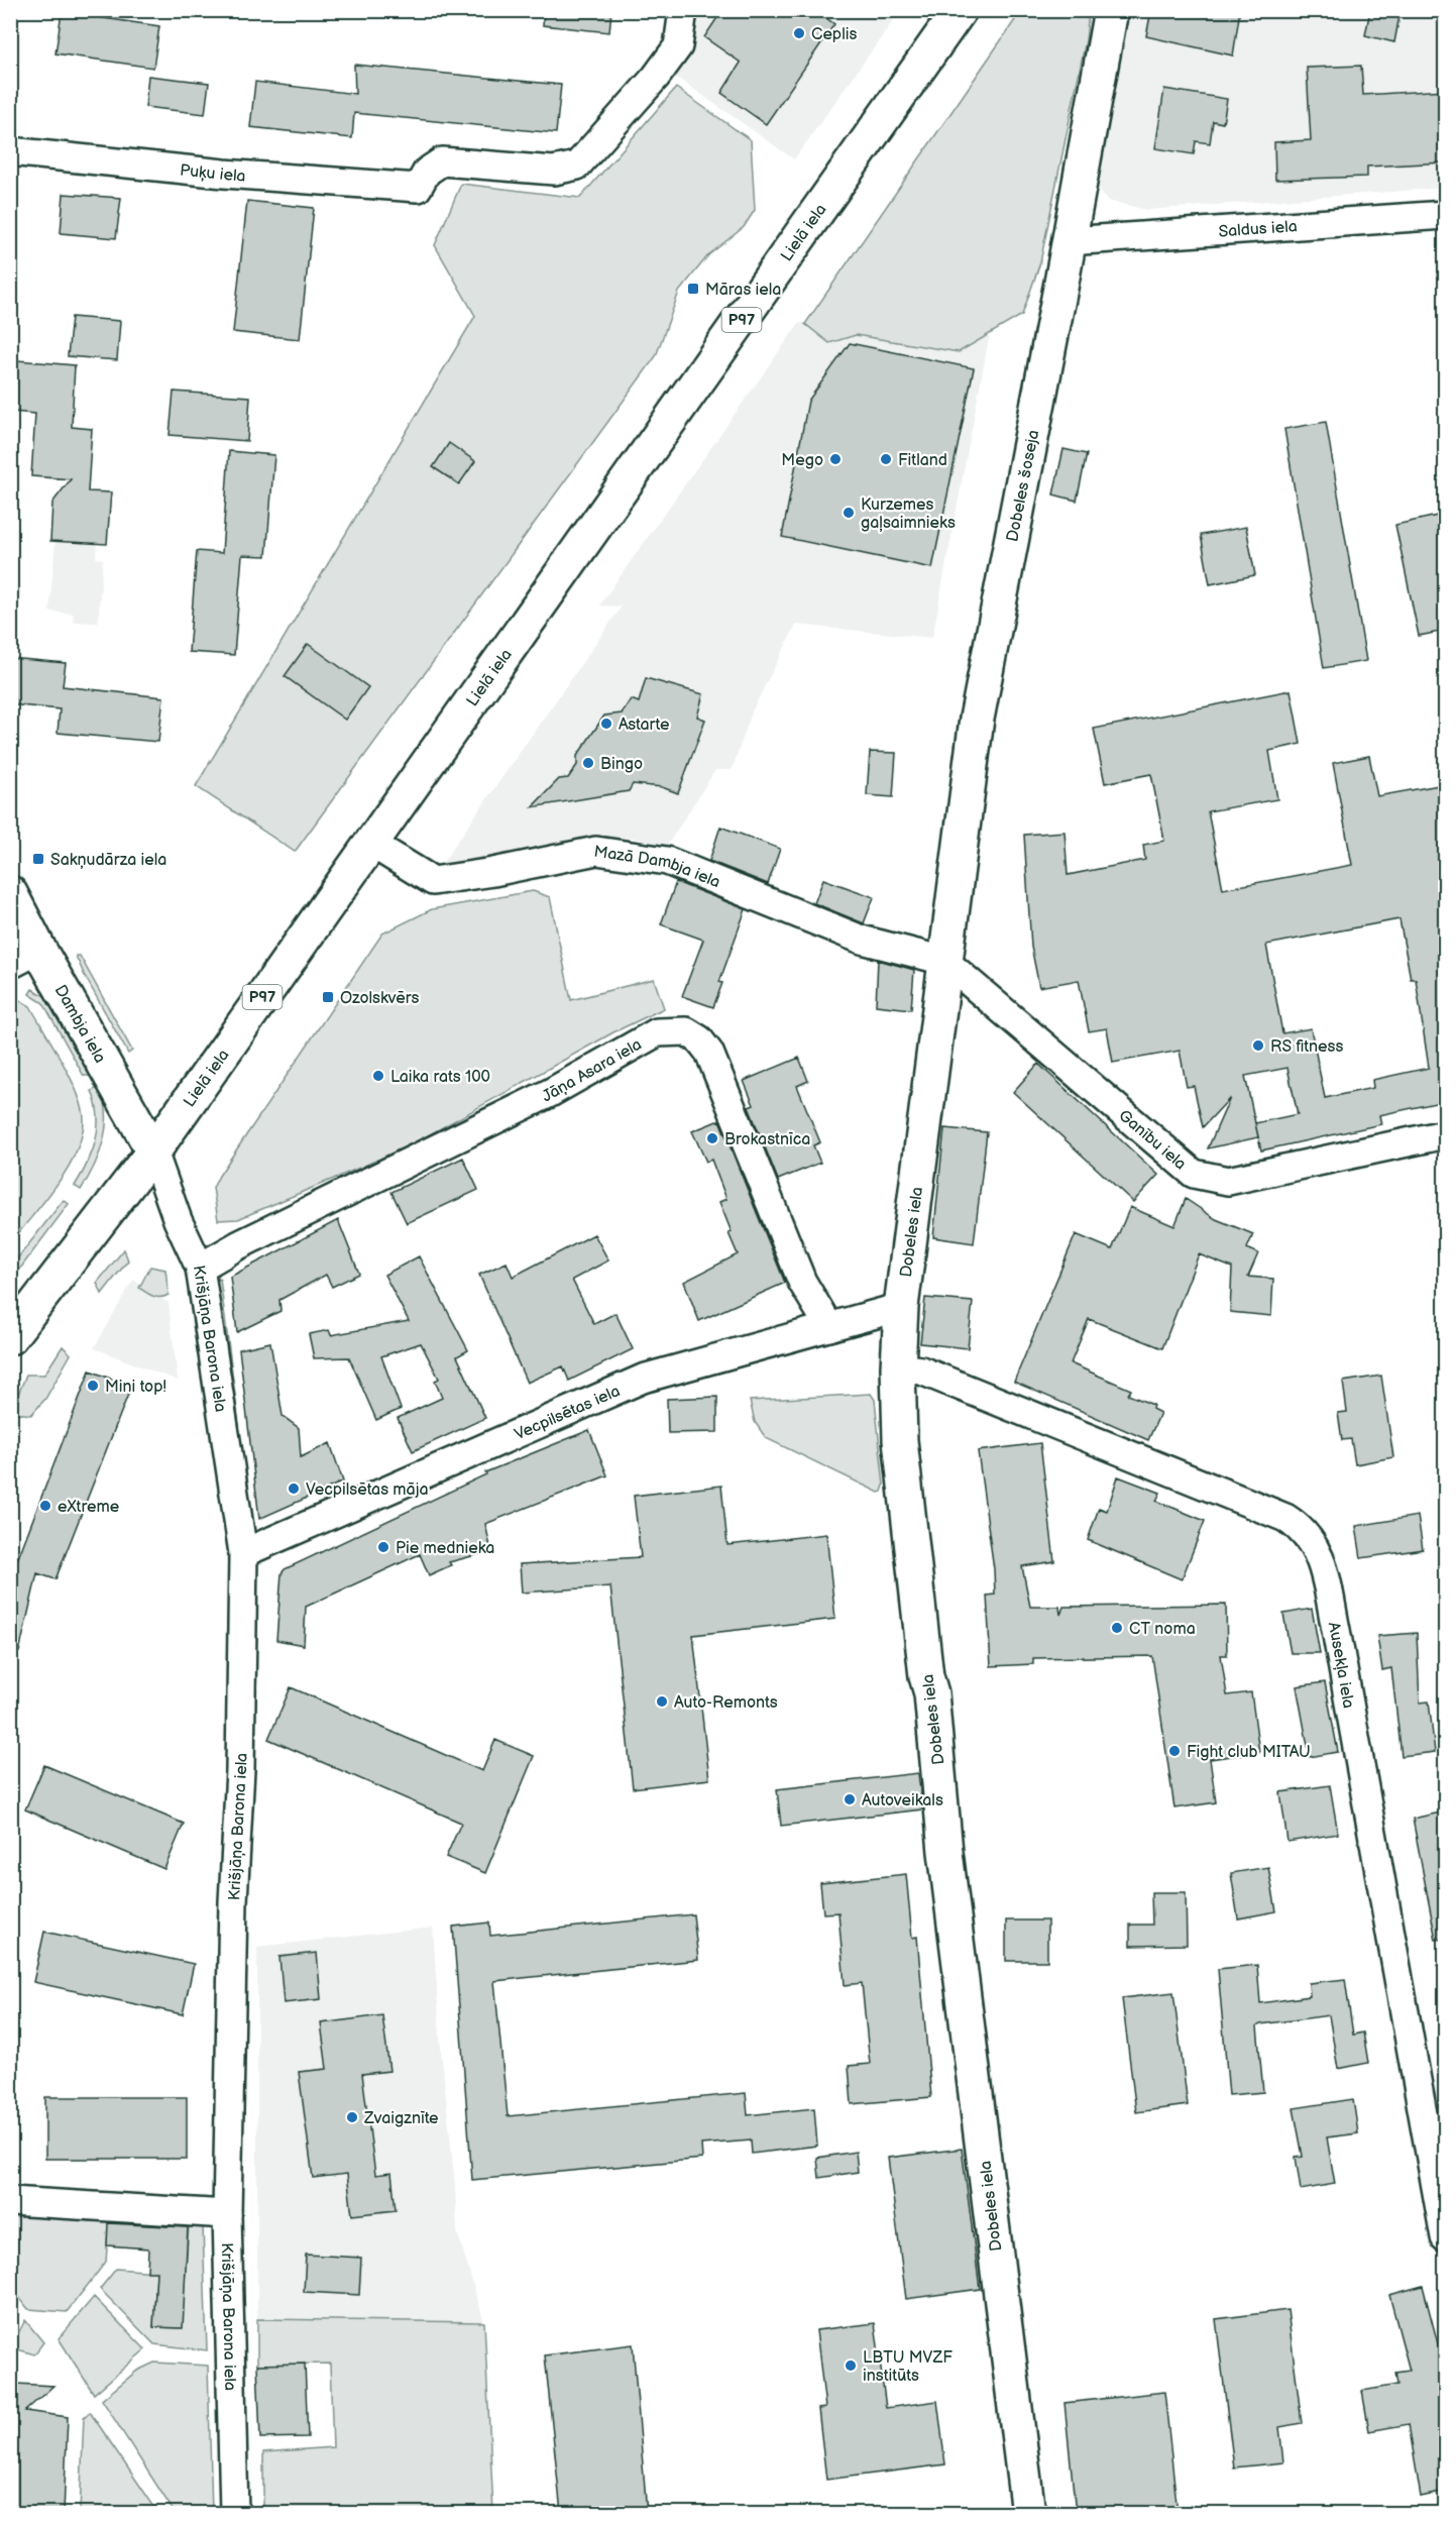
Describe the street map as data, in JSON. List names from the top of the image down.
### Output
{
  "streets": {
    "street": [
      "Puķu iela",
      "Saldus iela",
      "Lielā iela",
      "P97",
      "Dobeles šoseja",
      "Mazā Dambja iela",
      "Dambja iela",
      "Jāņa Asara iela",
      "Ganību iela",
      "Dobeles iela",
      "Krišjāņa Barona iela",
      "Vecpilsētas iela",
      "Ausekļa iela"
    ]
  },
  "crossings": [
    ["Saldus iela", "Dobeles šoseja"],
    ["Lielā iela", "Mazā Dambja iela"],
    ["Lielā iela", "Dambja iela"],
    ["Lielā iela", "Krišjāņa Barona iela"],
    ["Dobeles šoseja", "Mazā Dambja iela"],
    ["Dobeles šoseja", "Ganību iela"],
    ["Dobeles šoseja", "Dobeles iela"],
    ["Mazā Dambja iela", "Ganību iela"],
    ["Mazā Dambja iela", "Dobeles iela"],
    ["Dambja iela", "Krišjāņa Barona iela"],
    ["Jāņa Asara iela", "Krišjāņa Barona iela"],
    ["Jāņa Asara iela", "Vecpilsētas iela"],
    ["Ganību iela", "Dobeles iela"],
    ["Dobeles iela", "Vecpilsētas iela"],
    ["Dobeles iela", "Ausekļa iela"],
    ["Krišjāņa Barona iela", "Vecpilsētas iela"]
  ],
  "places": {
    "other": [
      "Ceplis",
      "Mego",
      "Fitland",
      "Kurzemes gaļsaimnieks",
      "Astarte",
      "Bingo",
      "RS fitness",
      "Laika rats 100",
      "Brokastnīca",
      "Mini top!",
      "Vecpilsētas māja",
      "eXtreme",
      "Pie mednieka",
      "CT noma",
      "Auto-Remonts",
      "Fight club MITAU",
      "Autoveikals",
      "Zvaigznīte",
      "LBTU MVZF institūts"
    ],
    "transit": ["Māras iela", "Sakņudārza iela", "Ozolskvērs"]
  }
}
